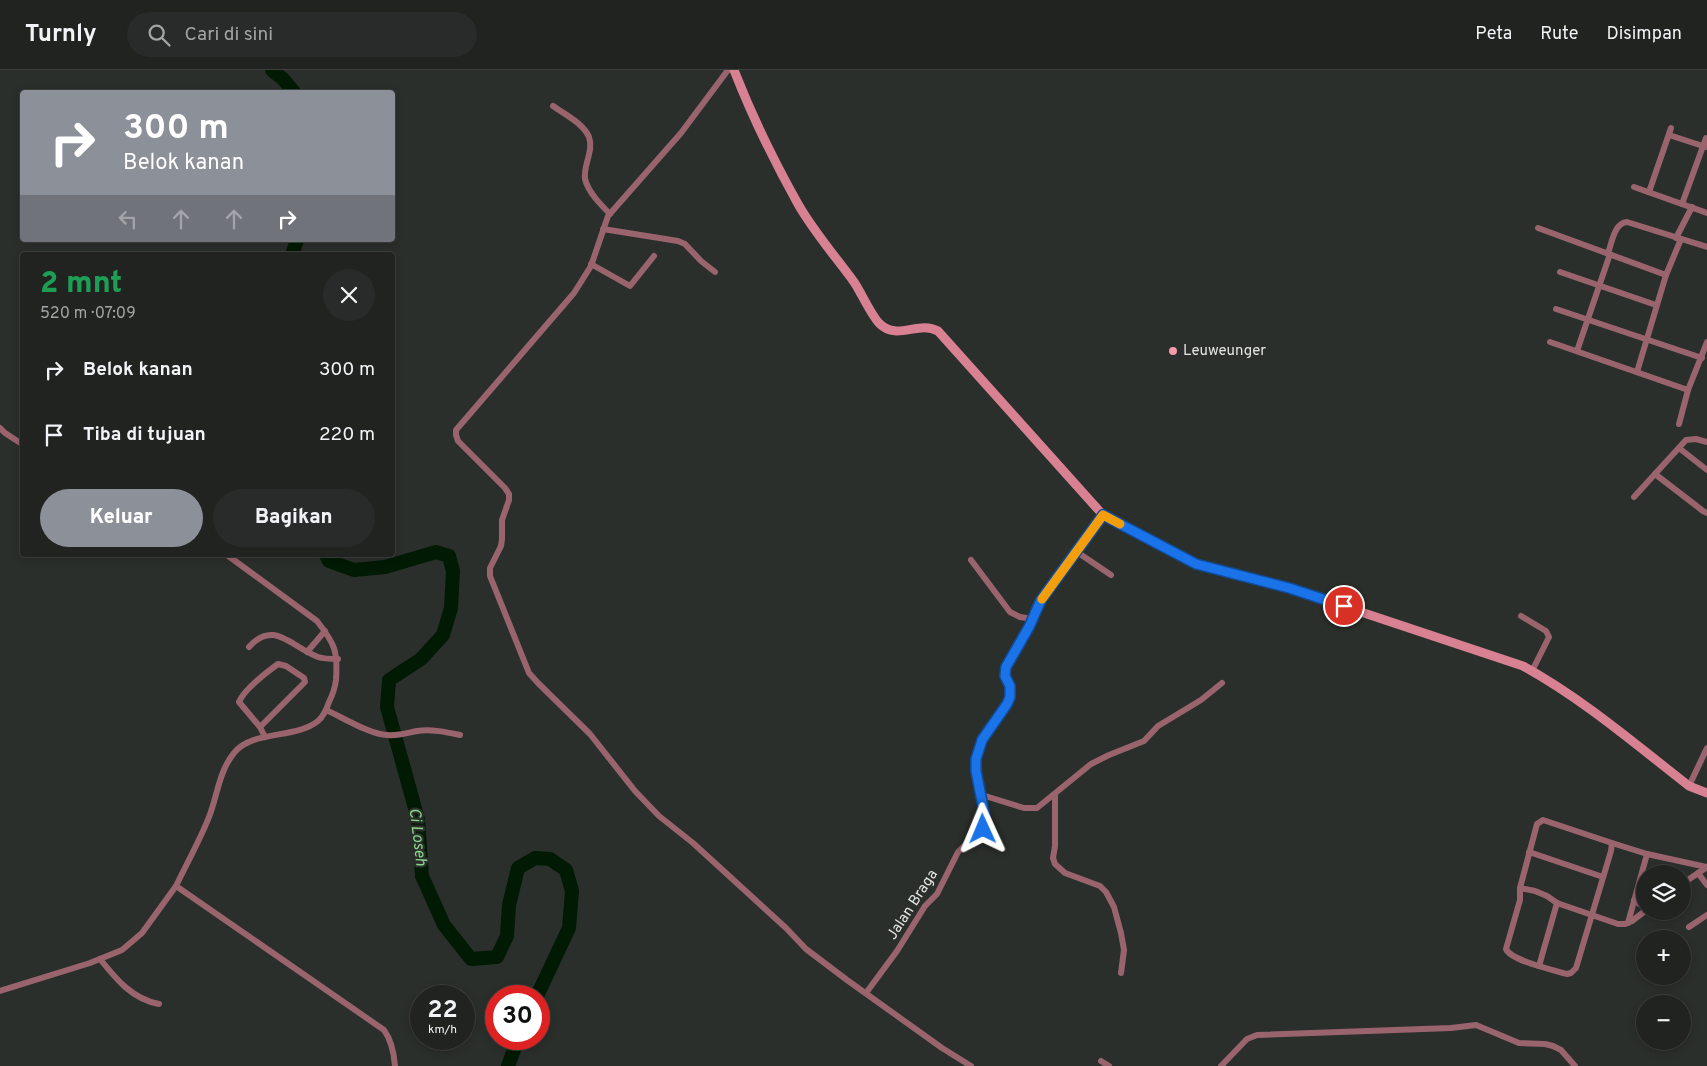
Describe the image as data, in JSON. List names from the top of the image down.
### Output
{
  "streets": {
    "street": ["Jalan Braga"]
  },
  "water": ["Ci Loseh"],
  "places": ["Leuweunger"],
  "page": {
    "header": "Turnly",
    "search": "Cari di sini",
    "nav": ["Peta", "Rute", "Disimpan"],
    "turn": ["300 m", "Belok kanan"],
    "heading": ["2 mnt", "520 m · 07:09"],
    "list": [
      {
        "name": "Belok kanan",
        "value": "300 m"
      },
      {
        "name": "Tiba di tujuan",
        "value": "220 m"
      }
    ],
    "buttons": ["Keluar", "Bagikan"],
    "map_buttons": ["+", "−"],
    "speed": "22 km/h",
    "limit": "30"
  }
}
